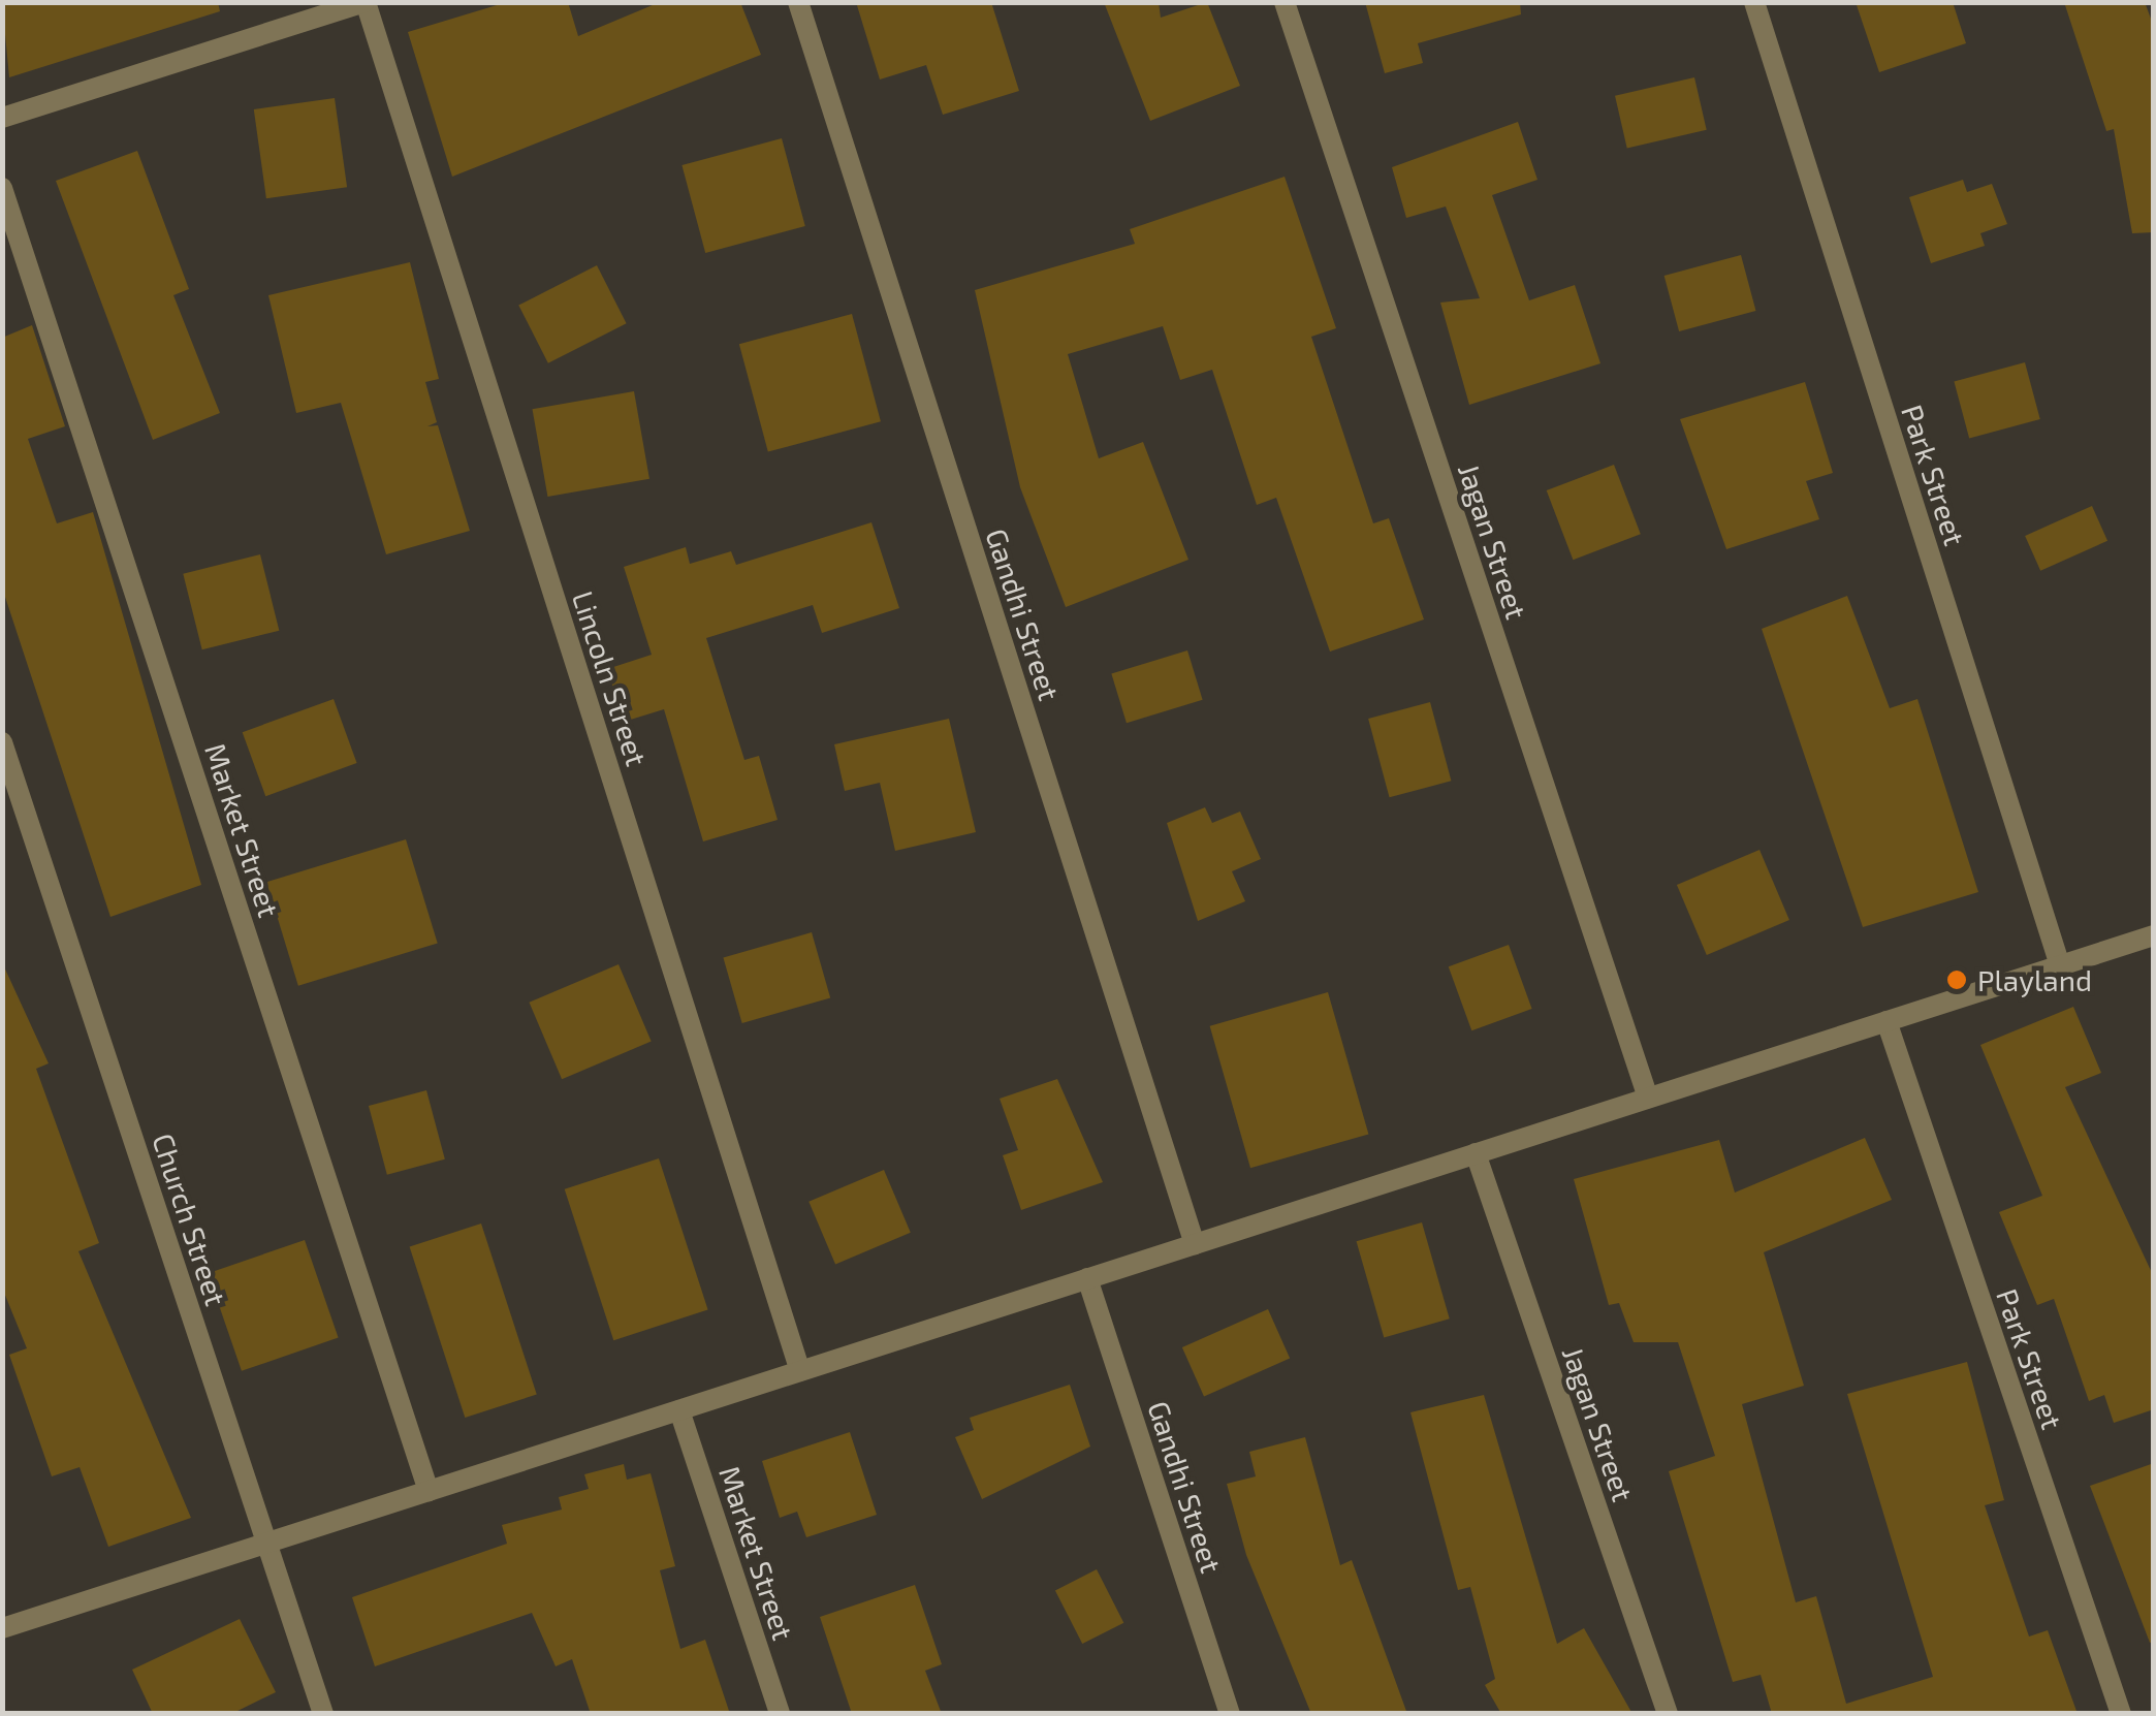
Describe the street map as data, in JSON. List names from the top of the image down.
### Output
{
  "streets": {
    "street": [
      "Park Street",
      "Jagan Street",
      "Gandhi Street",
      "Lincoln Street",
      "Market Street",
      "Church Street"
    ]
  },
  "places": ["Playland"]
}
